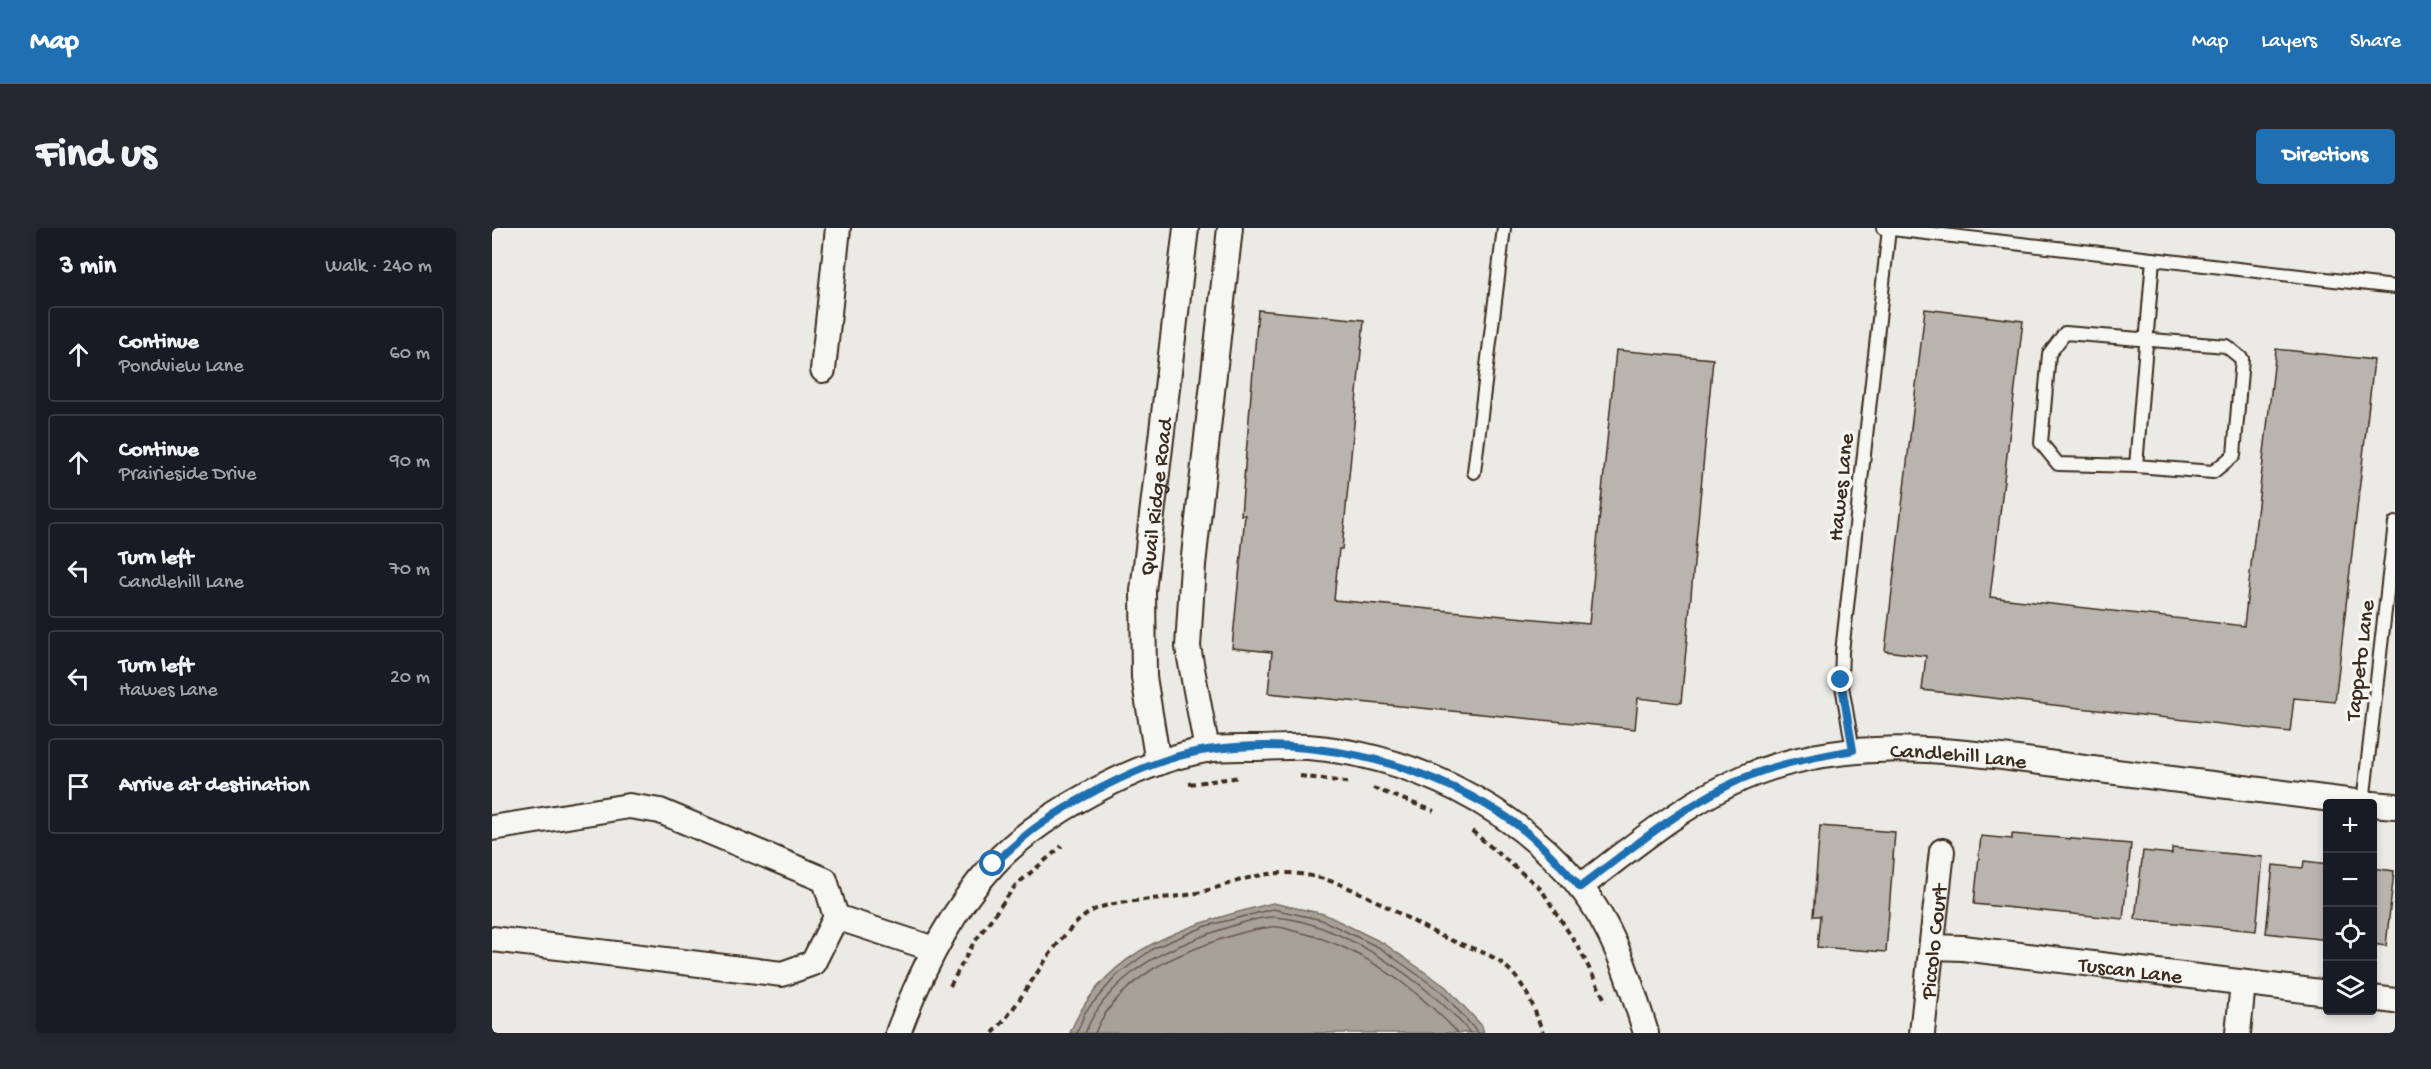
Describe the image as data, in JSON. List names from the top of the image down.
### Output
{
  "streets": {
    "street": [
      "Quail Ridge Road",
      "Candlehill Lane",
      "Piccolo Court",
      "Tuscan Lane"
    ],
    "lane": ["Hawes Lane", "Tappeto Lane"]
  },
  "crossings": [
    ["Hawes Lane", "Candlehill Lane"],
    ["Piccolo Court", "Tuscan Lane"]
  ],
  "page": {
    "header": "Map",
    "nav": ["Map", "Layers", "Share"],
    "buttons": "Directions",
    "title": "Find us",
    "heading": ["3 min", "Walk · 240 m"],
    "list": [
      ["Continue", "Pondview Lane", "60 m"],
      ["Continue", "Prairieside Drive", "90 m"],
      ["Turn left", "Candlehill Lane", "70 m"],
      ["Turn left", "Hawes Lane", "20 m"],
      "Arrive at destination"
    ],
    "map_buttons": ["+", "−"]
  }
}
